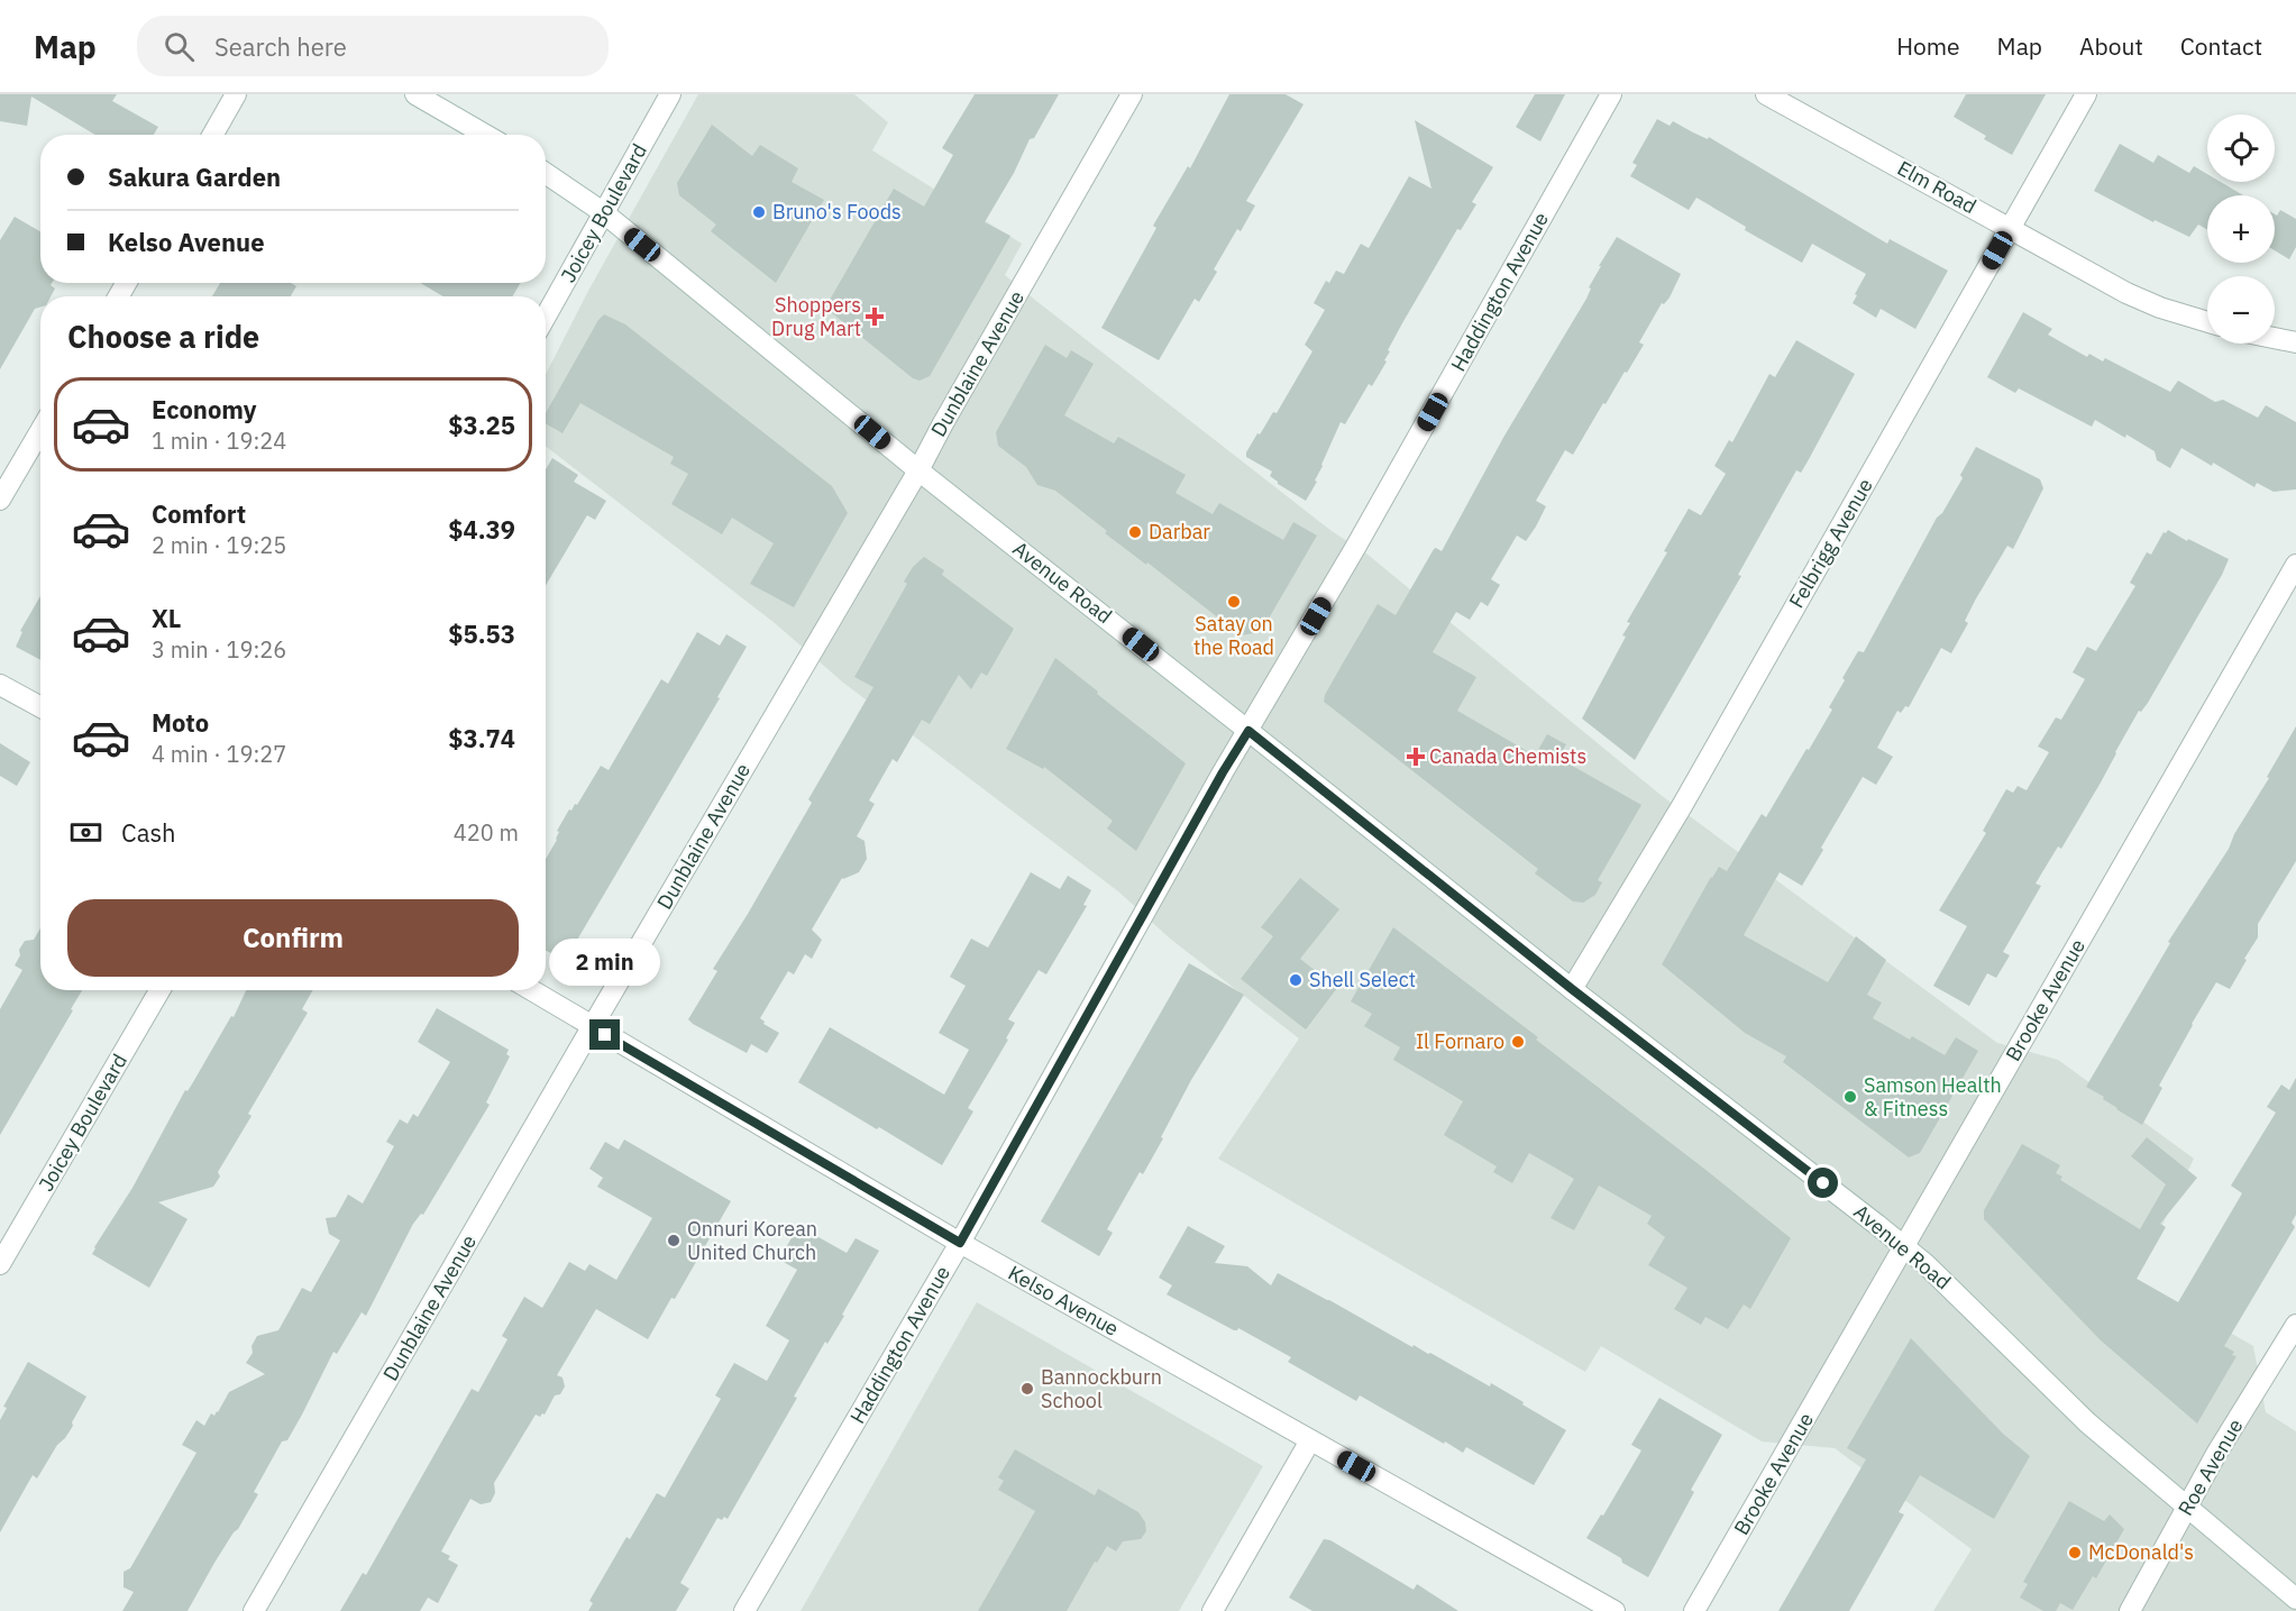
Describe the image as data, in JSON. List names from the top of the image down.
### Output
{
  "streets": {
    "street": [
      "Elm Road",
      "Joicey Boulevard",
      "Haddington Avenue",
      "Dunblaine Avenue",
      "Felbrigg Avenue",
      "Avenue Road",
      "Brooke Avenue",
      "Kelso Avenue",
      "Roe Avenue"
    ]
  },
  "crossings": [
    ["Elm Road", "Felbrigg Avenue"],
    ["Joicey Boulevard", "Avenue Road"],
    ["Haddington Avenue", "Avenue Road"],
    ["Haddington Avenue", "Kelso Avenue"],
    ["Dunblaine Avenue", "Avenue Road"],
    ["Dunblaine Avenue", "Kelso Avenue"],
    ["Felbrigg Avenue", "Avenue Road"],
    ["Avenue Road", "Brooke Avenue"],
    ["Avenue Road", "Roe Avenue"]
  ],
  "places": {
    "other": [
      "Bruno's Foods",
      "Darbar",
      "Satay on the Road",
      "Shell Select",
      "Il Fornaro",
      "Samson Health & Fitness",
      "Onnuri Korean United Church",
      "Bannockburn School",
      "McDonald's"
    ],
    "health": ["Shoppers Drug Mart", "Canada Chemists"]
  },
  "page": {
    "header": "Map",
    "search": "Search here",
    "nav": [
      "Home",
      "Map",
      "About",
      "Contact"
    ],
    "map_buttons": ["+", "−"],
    "banner": ["Sakura Garden", "Kelso Avenue"],
    "heading": "Choose a ride",
    "list": [
      {
        "name": "Economy",
        "note": "1 min · 19:24",
        "value": "$3.25"
      },
      {
        "name": "Comfort",
        "note": "2 min · 19:25",
        "value": "$4.39"
      },
      {
        "name": "XL",
        "note": "3 min · 19:26",
        "value": "$5.53"
      },
      {
        "name": "Moto",
        "note": "4 min · 19:27",
        "value": "$3.74"
      }
    ],
    "pay": ["Cash", "420 m"],
    "buttons": "Confirm",
    "bubble": "2 min"
  }
}
